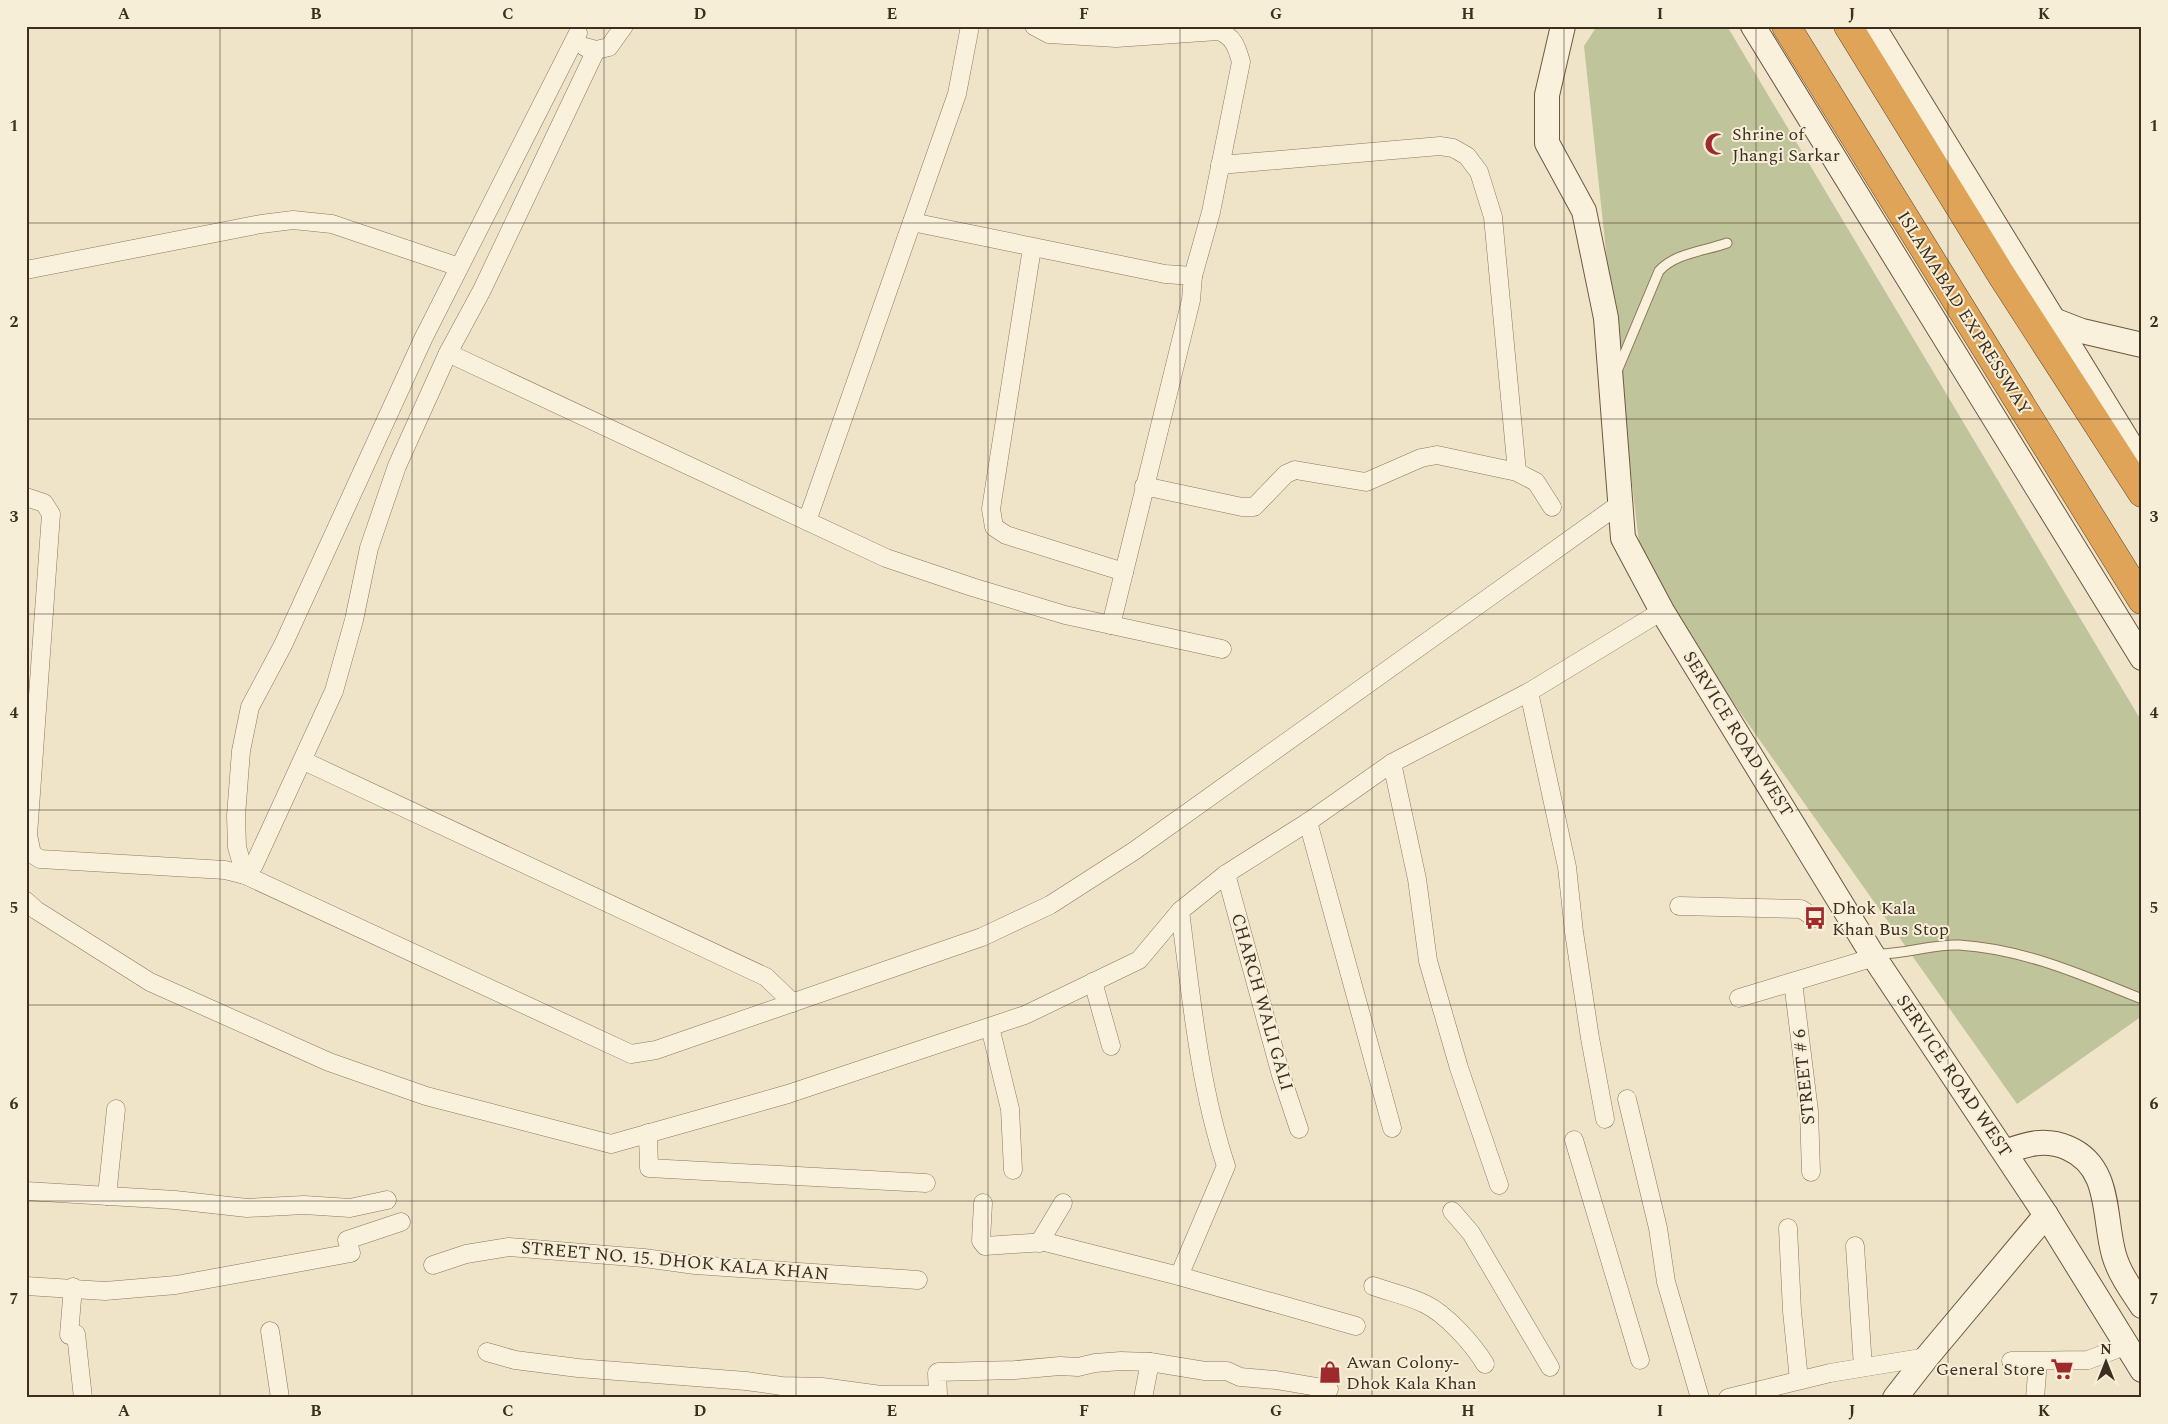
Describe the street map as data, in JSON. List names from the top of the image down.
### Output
{
  "streets": {
    "highway": ["ISLAMABAD EXPRESSWAY"],
    "street": [
      "SERVICE ROAD WEST",
      "CHARCH WALI GALI",
      "STREET # 6",
      "STREET NO. 15. DHOK KALA KHAN"
    ]
  },
  "places": {
    "mosque": ["Shrine of Jhangi Sarkar"],
    "bus stop": ["Dhok Kala Khan Bus Stop"],
    "supermarket": ["General Store"],
    "shop": ["Awan Colony- Dhok Kala Khan"]
  },
  "north": "top",
  "grid": {
    "columns": [
      "A",
      "B",
      "C",
      "D",
      "E",
      "F",
      "G",
      "H",
      "I",
      "J",
      "K"
    ],
    "rows": [
      "1",
      "2",
      "3",
      "4",
      "5",
      "6",
      "7"
    ]
  }
}
